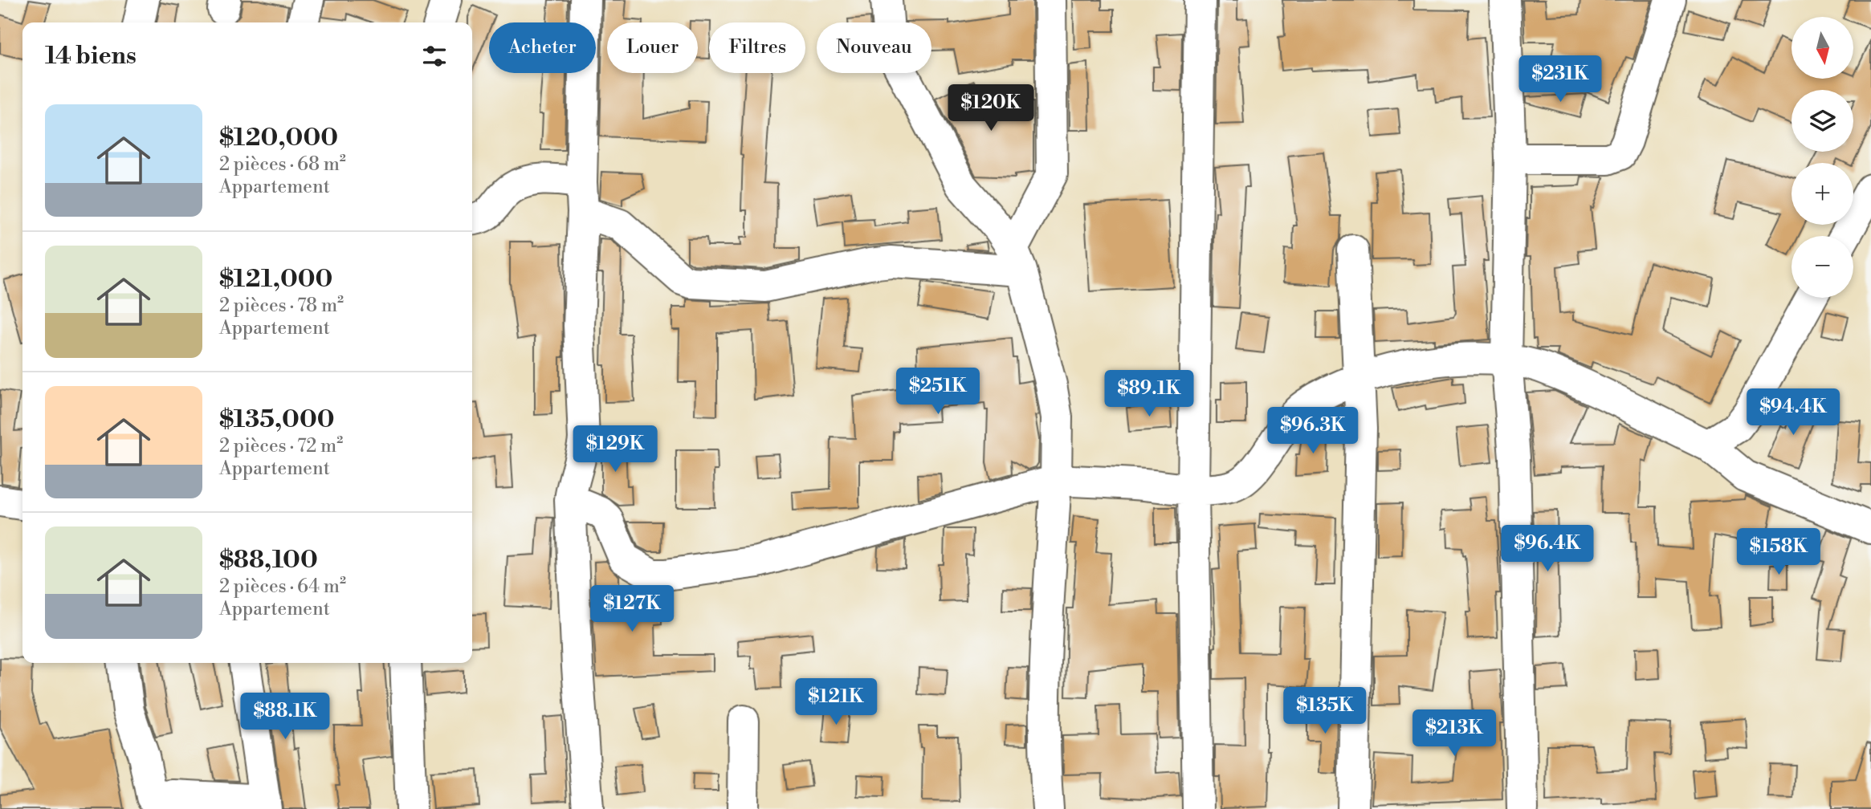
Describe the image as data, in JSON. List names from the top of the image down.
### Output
{
  "north": "bottom",
  "page": {
    "map_buttons": ["+", "−"],
    "chip": [
      "Acheter",
      "Louer",
      "Filtres",
      "Nouveau"
    ],
    "heading": "14 biens",
    "price": [
      "$231K",
      "$120K",
      "$251K",
      "$89.1K",
      "$94.4K",
      "$96.3K",
      "$129K",
      "$96.4K",
      "$158K",
      "$127K",
      "$121K",
      "$135K",
      "$88.1K",
      "$213K"
    ],
    "list": [
      {
        "name": "$120,000",
        "note": "2 pièces · 68 m² · Appartement"
      },
      {
        "name": "$121,000",
        "note": "2 pièces · 78 m² · Appartement"
      },
      {
        "name": "$135,000",
        "note": "2 pièces · 72 m² · Appartement"
      },
      {
        "name": "$88,100",
        "note": "2 pièces · 64 m² · Appartement"
      }
    ]
  }
}
